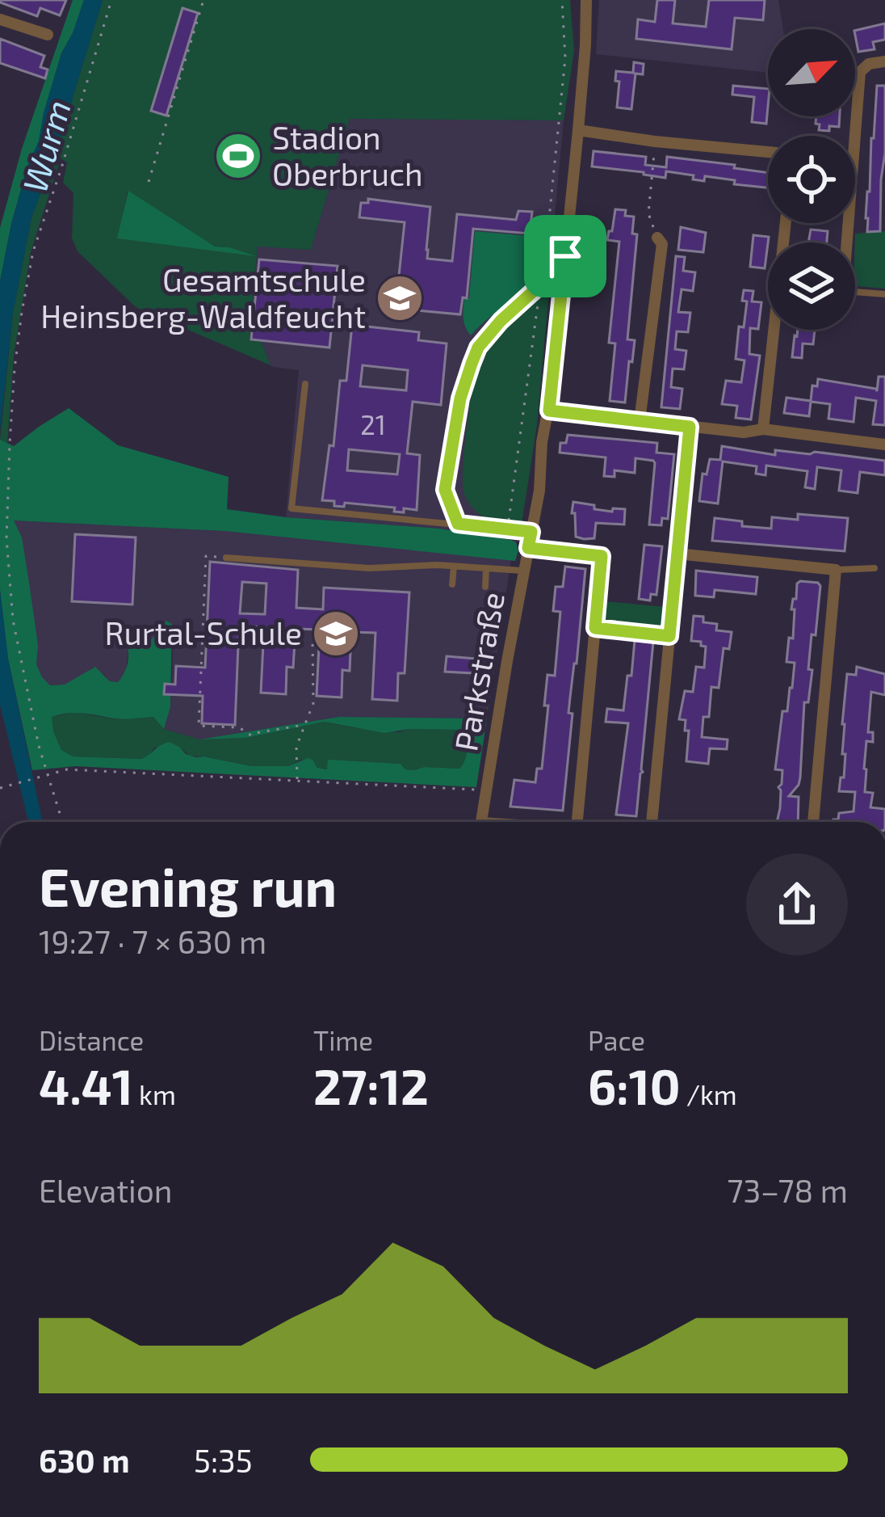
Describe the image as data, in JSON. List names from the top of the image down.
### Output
{
  "streets": {
    "street": ["Parkstraße"]
  },
  "water": ["Wurm"],
  "places": {
    "sports": ["Stadion Oberbruch"],
    "school or university": ["Gesamtschule Heinsberg-Waldfeucht", "Rurtal-Schule"]
  },
  "house_numbers": ["21"],
  "north": "top right",
  "page": {
    "heading": ["Evening run", "19:27 · 7 × 630 m"],
    "stats": [
      ["Distance", "4.41 km"],
      ["Time", "27:12"],
      ["Pace", "6:10 /km"]
    ],
    "chart": ["Elevation", "73–78 m"],
    "list": [
      {
        "name": "630 m",
        "note": "5:35"
      }
    ]
  }
}
